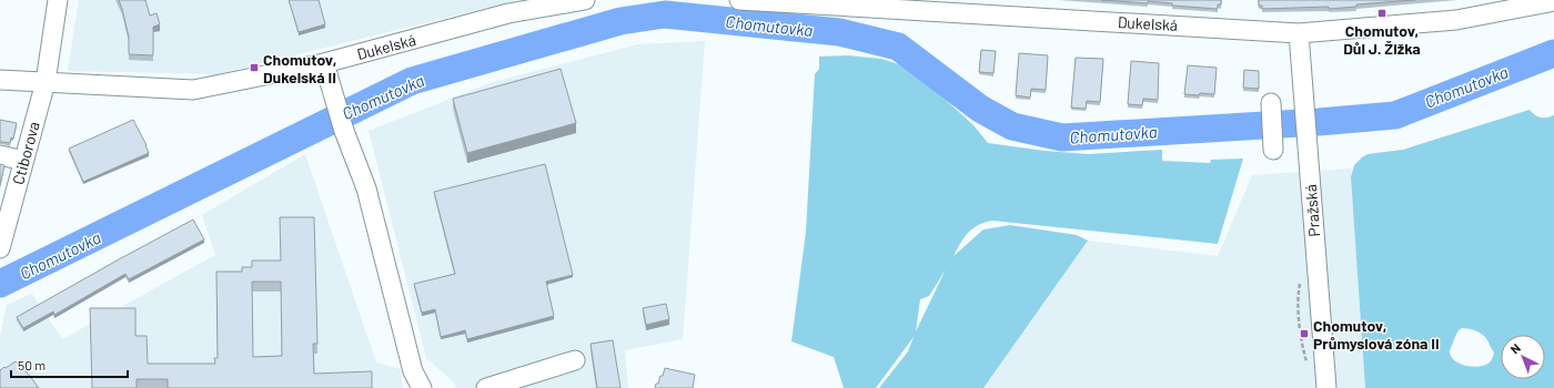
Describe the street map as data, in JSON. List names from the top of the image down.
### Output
{
  "streets": {
    "street": ["Dukelská", "Ctiborova", "Pražská"]
  },
  "crossings": [
    ["Dukelská", "Ctiborova"],
    ["Dukelská", "Pražská"]
  ],
  "water": ["Chomutovka"],
  "places": {
    "transit": ["Chomutov, Důl J. Žižka", "Chomutov, Dukelská II", "Chomutov, Průmyslová zóna II"]
  },
  "scale_bar": "50 m",
  "north": "top left"
}
